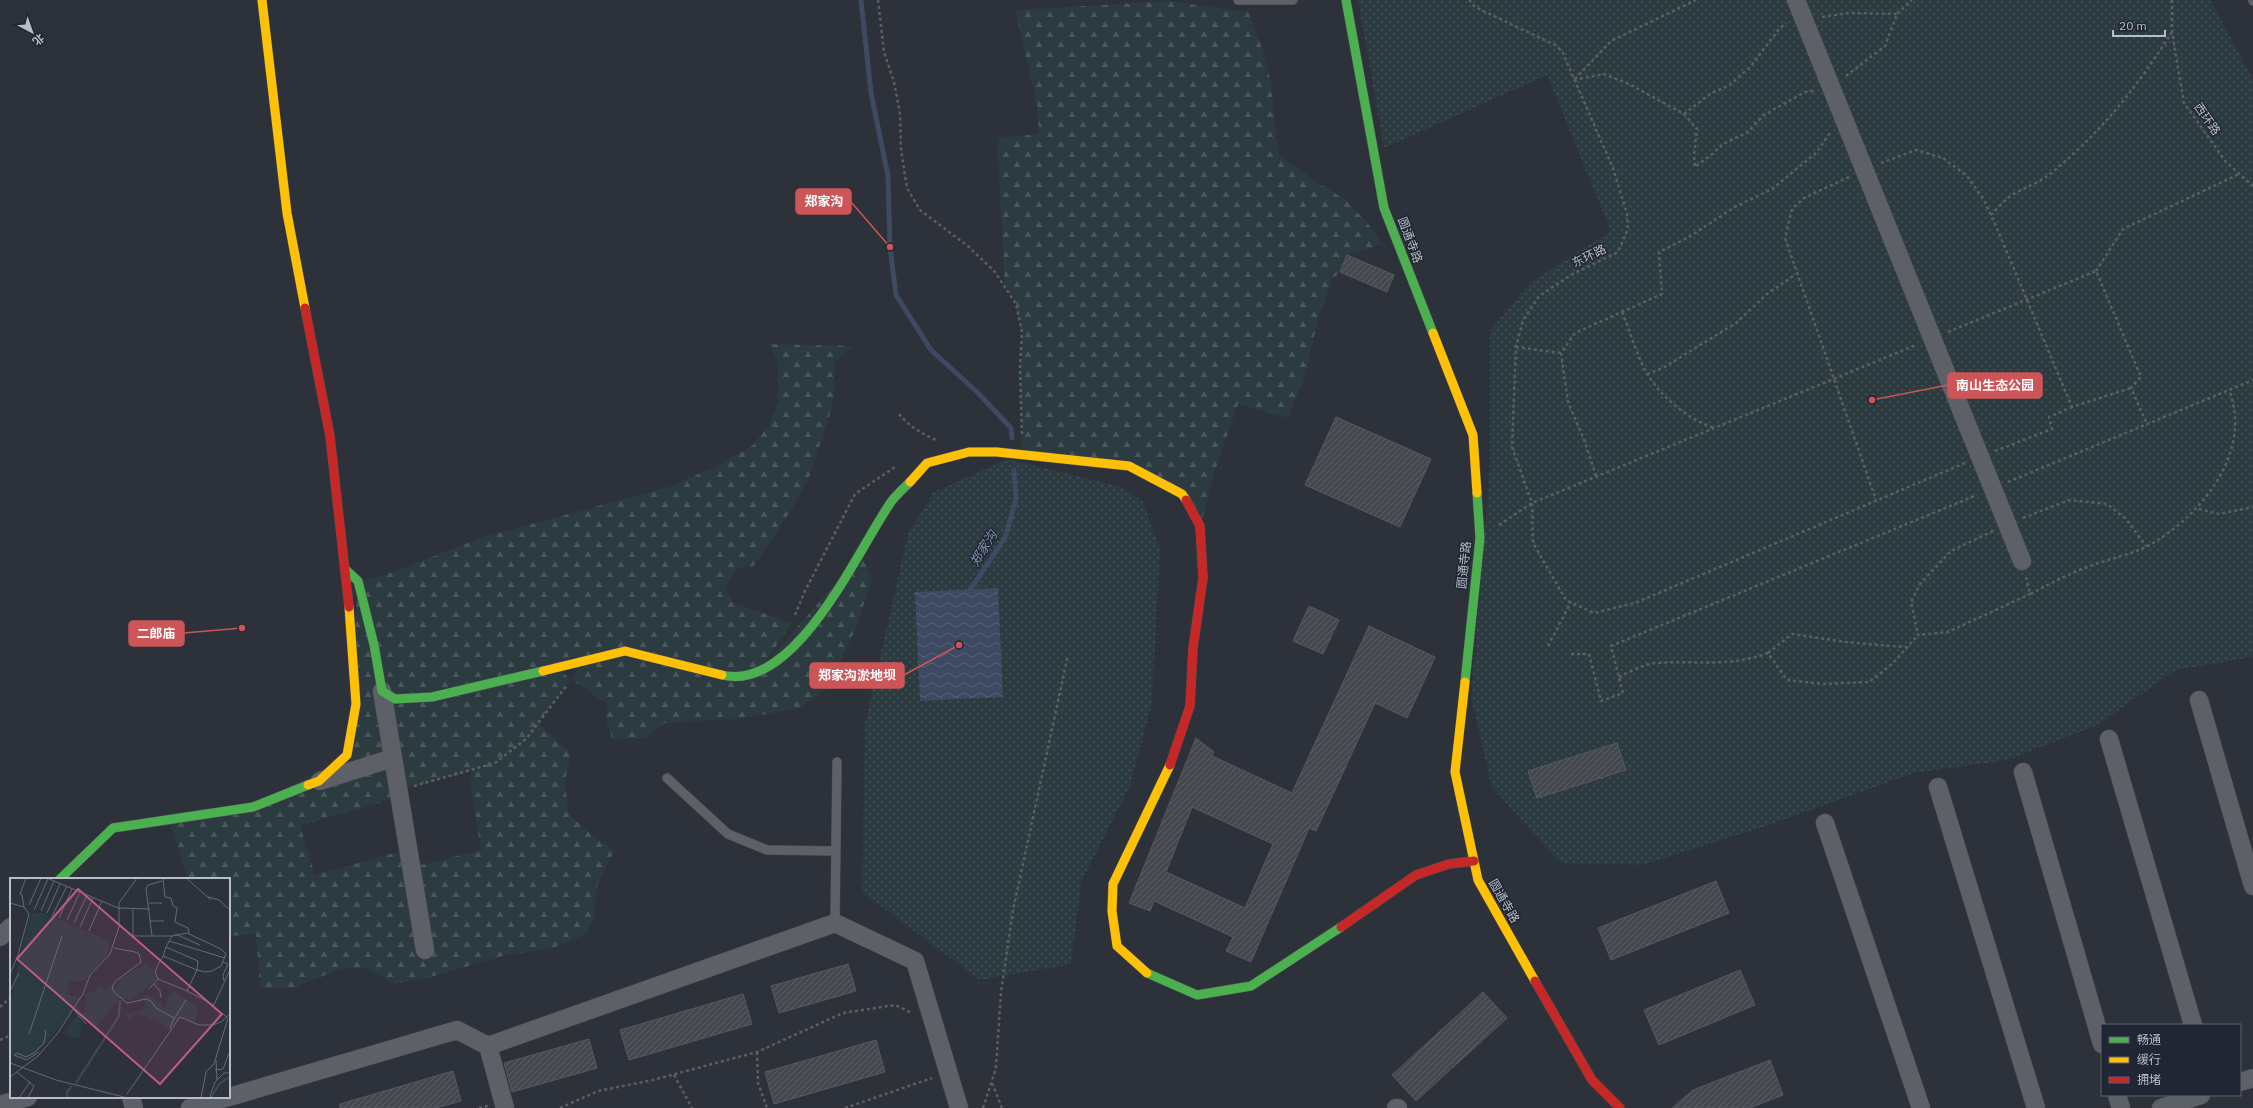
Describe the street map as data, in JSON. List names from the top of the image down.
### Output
{
  "streets": {
    "street": ["圆通寺路"],
    "path": ["西环路", "东环路"]
  },
  "water": ["郑家沟"],
  "places": [
    "郑家沟",
    "南山生态公园",
    "二郎庙",
    "郑家沟淤地坝"
  ],
  "legend": ["畅通", "缓行", "拥堵"],
  "scale_bar": "20 m",
  "north": "bottom right"
}
